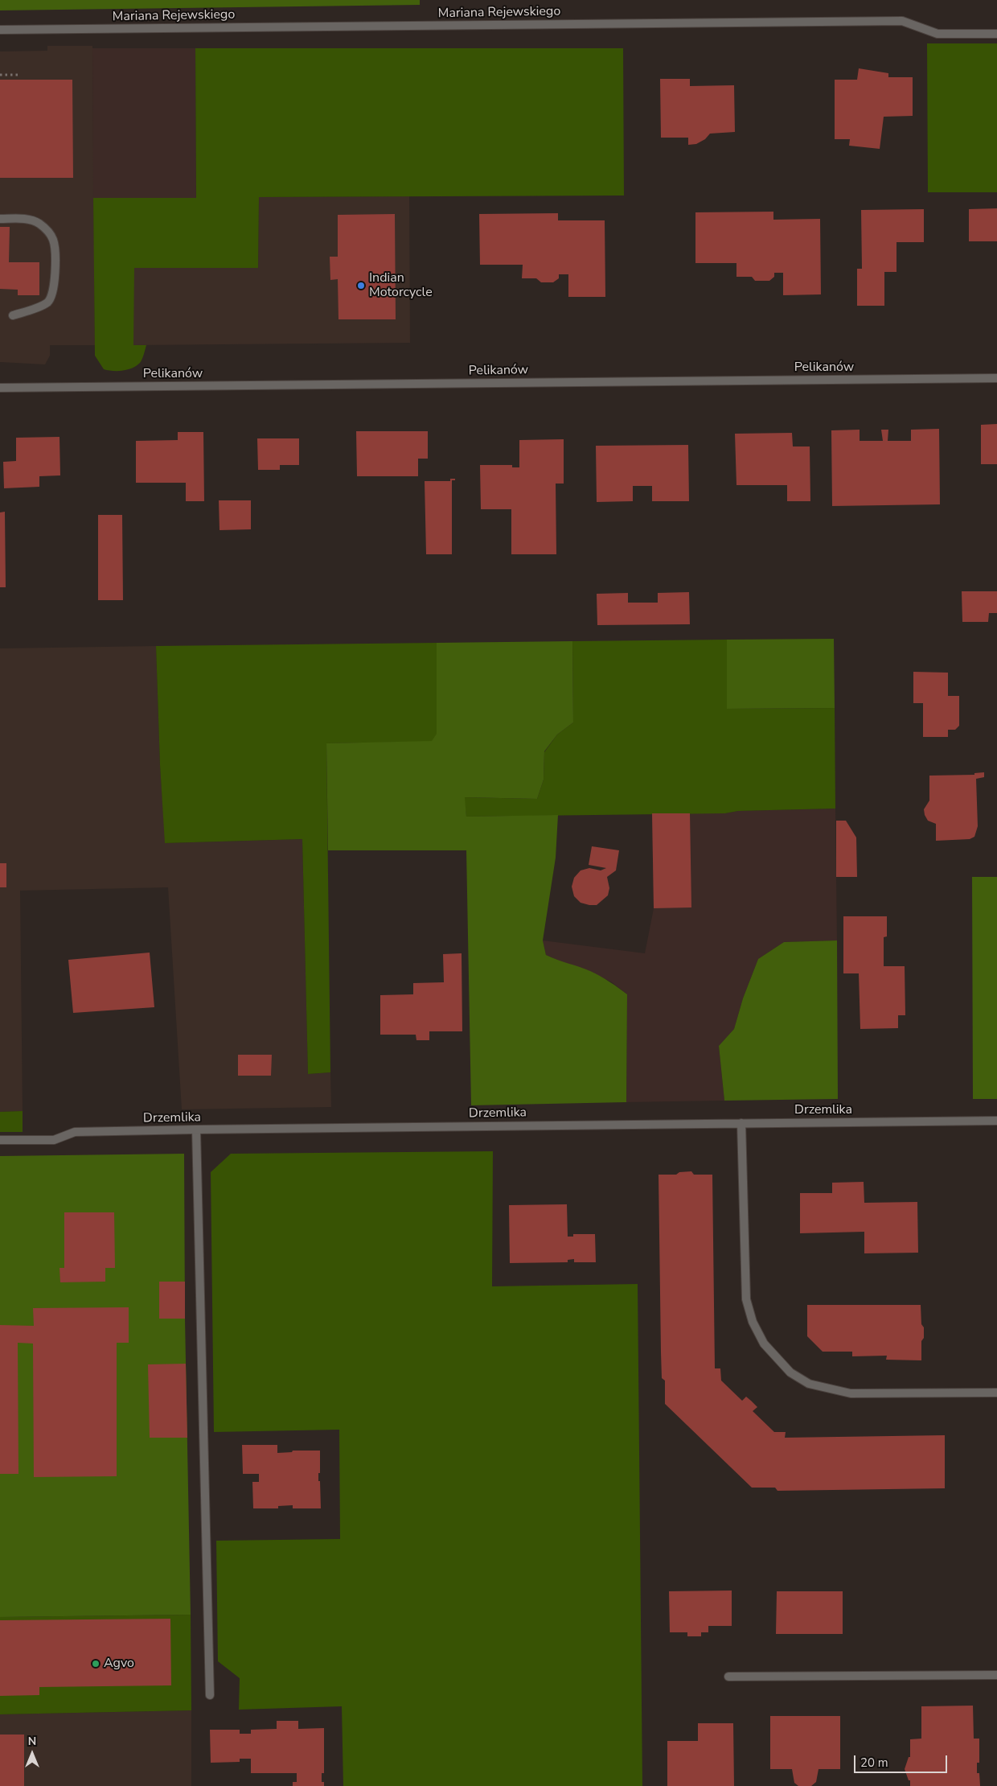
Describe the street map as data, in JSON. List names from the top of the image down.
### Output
{
  "streets": {
    "street": ["Mariana Rejewskiego", "Pelikanów", "Drzemlika"]
  },
  "places": ["Indian Motorcycle", "Agvo"],
  "scale_bar": "20 m",
  "north": "top"
}
